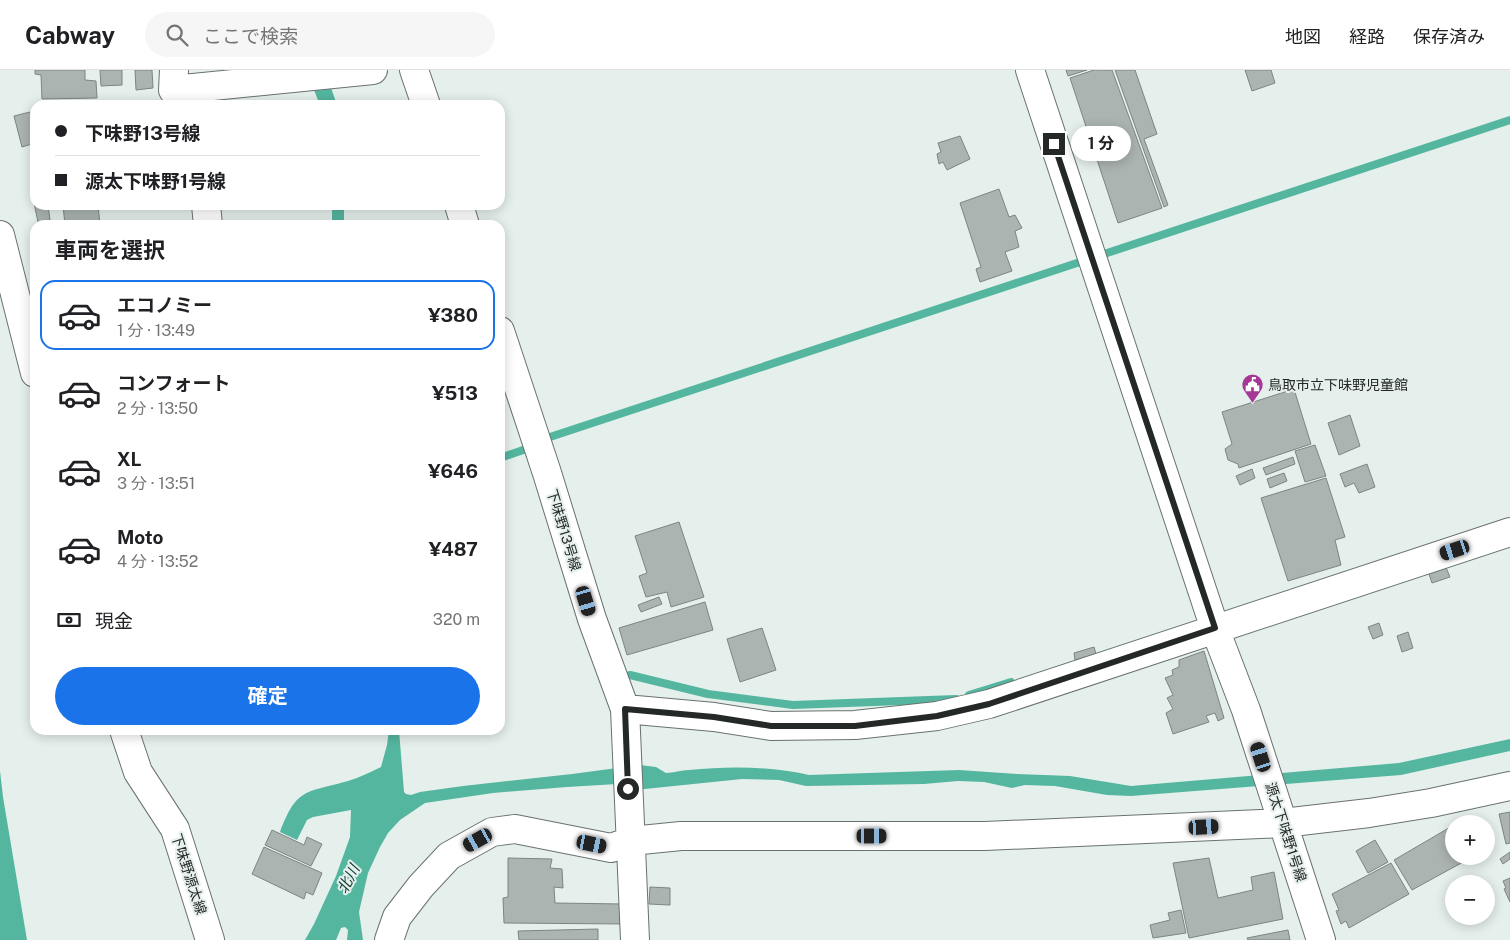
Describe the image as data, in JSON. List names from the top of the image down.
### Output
{
  "streets": {
    "street": ["下味野13号線", "源太下味野1号線", "下味野源太線"]
  },
  "water": ["北川"],
  "places": {
    "public building": ["鳥取市立下味野児童館"]
  },
  "page": {
    "header": "Cabway",
    "search": "ここで検索",
    "nav": ["地図", "経路", "保存済み"],
    "banner": ["下味野13号線", "源太下味野1号線"],
    "bubble": "1 分",
    "heading": "車両を選択",
    "list": [
      {
        "name": "エコノミー",
        "note": "1 分 · 13:49",
        "value": "¥380"
      },
      {
        "name": "コンフォート",
        "note": "2 分 · 13:50",
        "value": "¥513"
      },
      {
        "name": "XL",
        "note": "3 分 · 13:51",
        "value": "¥646"
      },
      {
        "name": "Moto",
        "note": "4 分 · 13:52",
        "value": "¥487"
      }
    ],
    "pay": ["現金", "320 m"],
    "buttons": "確定",
    "map_buttons": ["+", "−"]
  }
}
